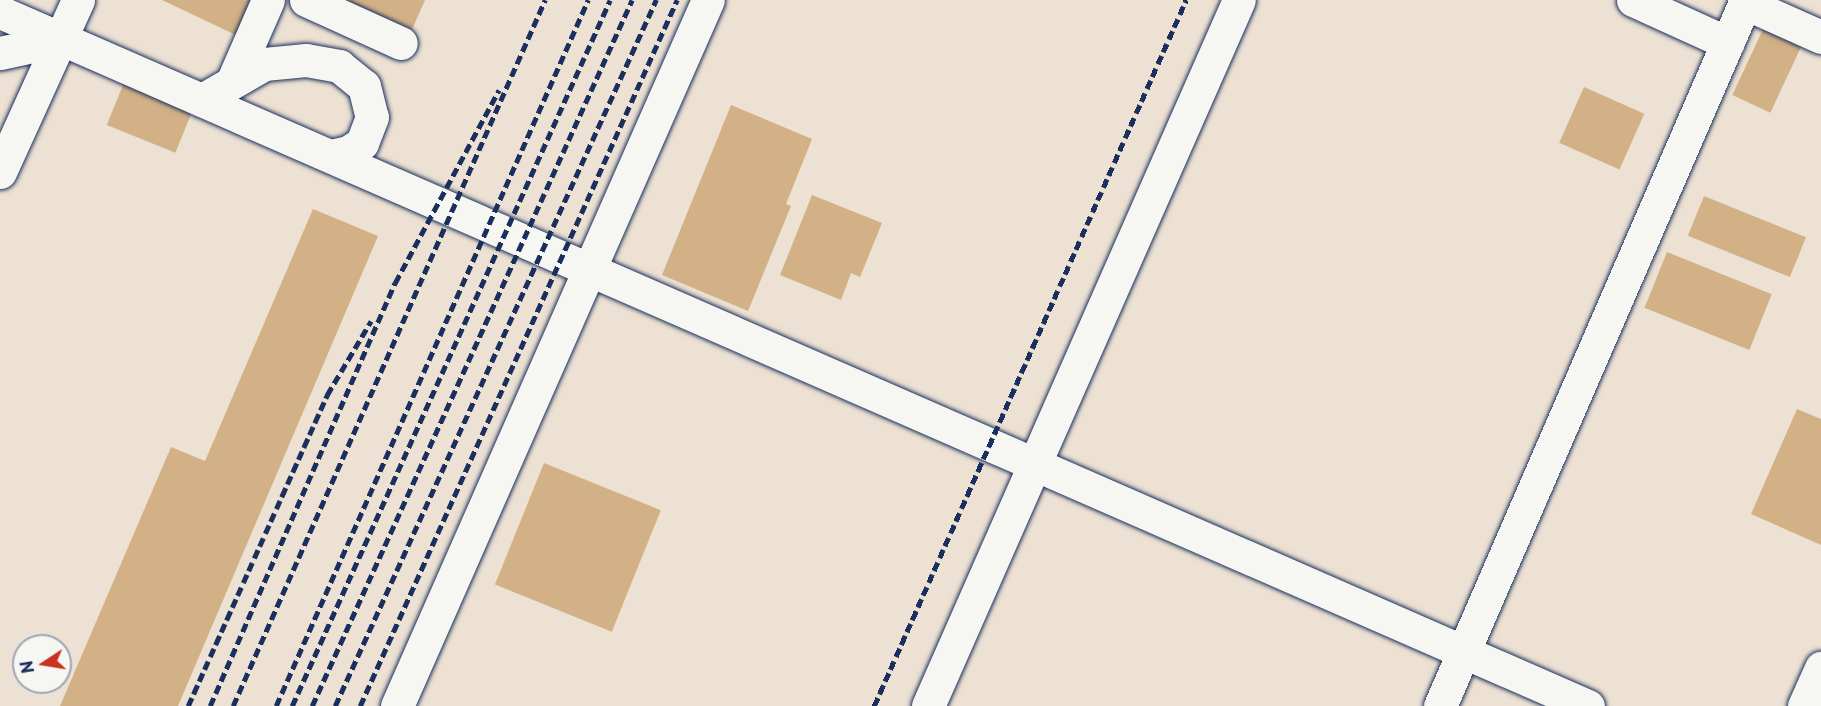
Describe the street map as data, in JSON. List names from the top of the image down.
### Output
{
  "north": "left"
}
